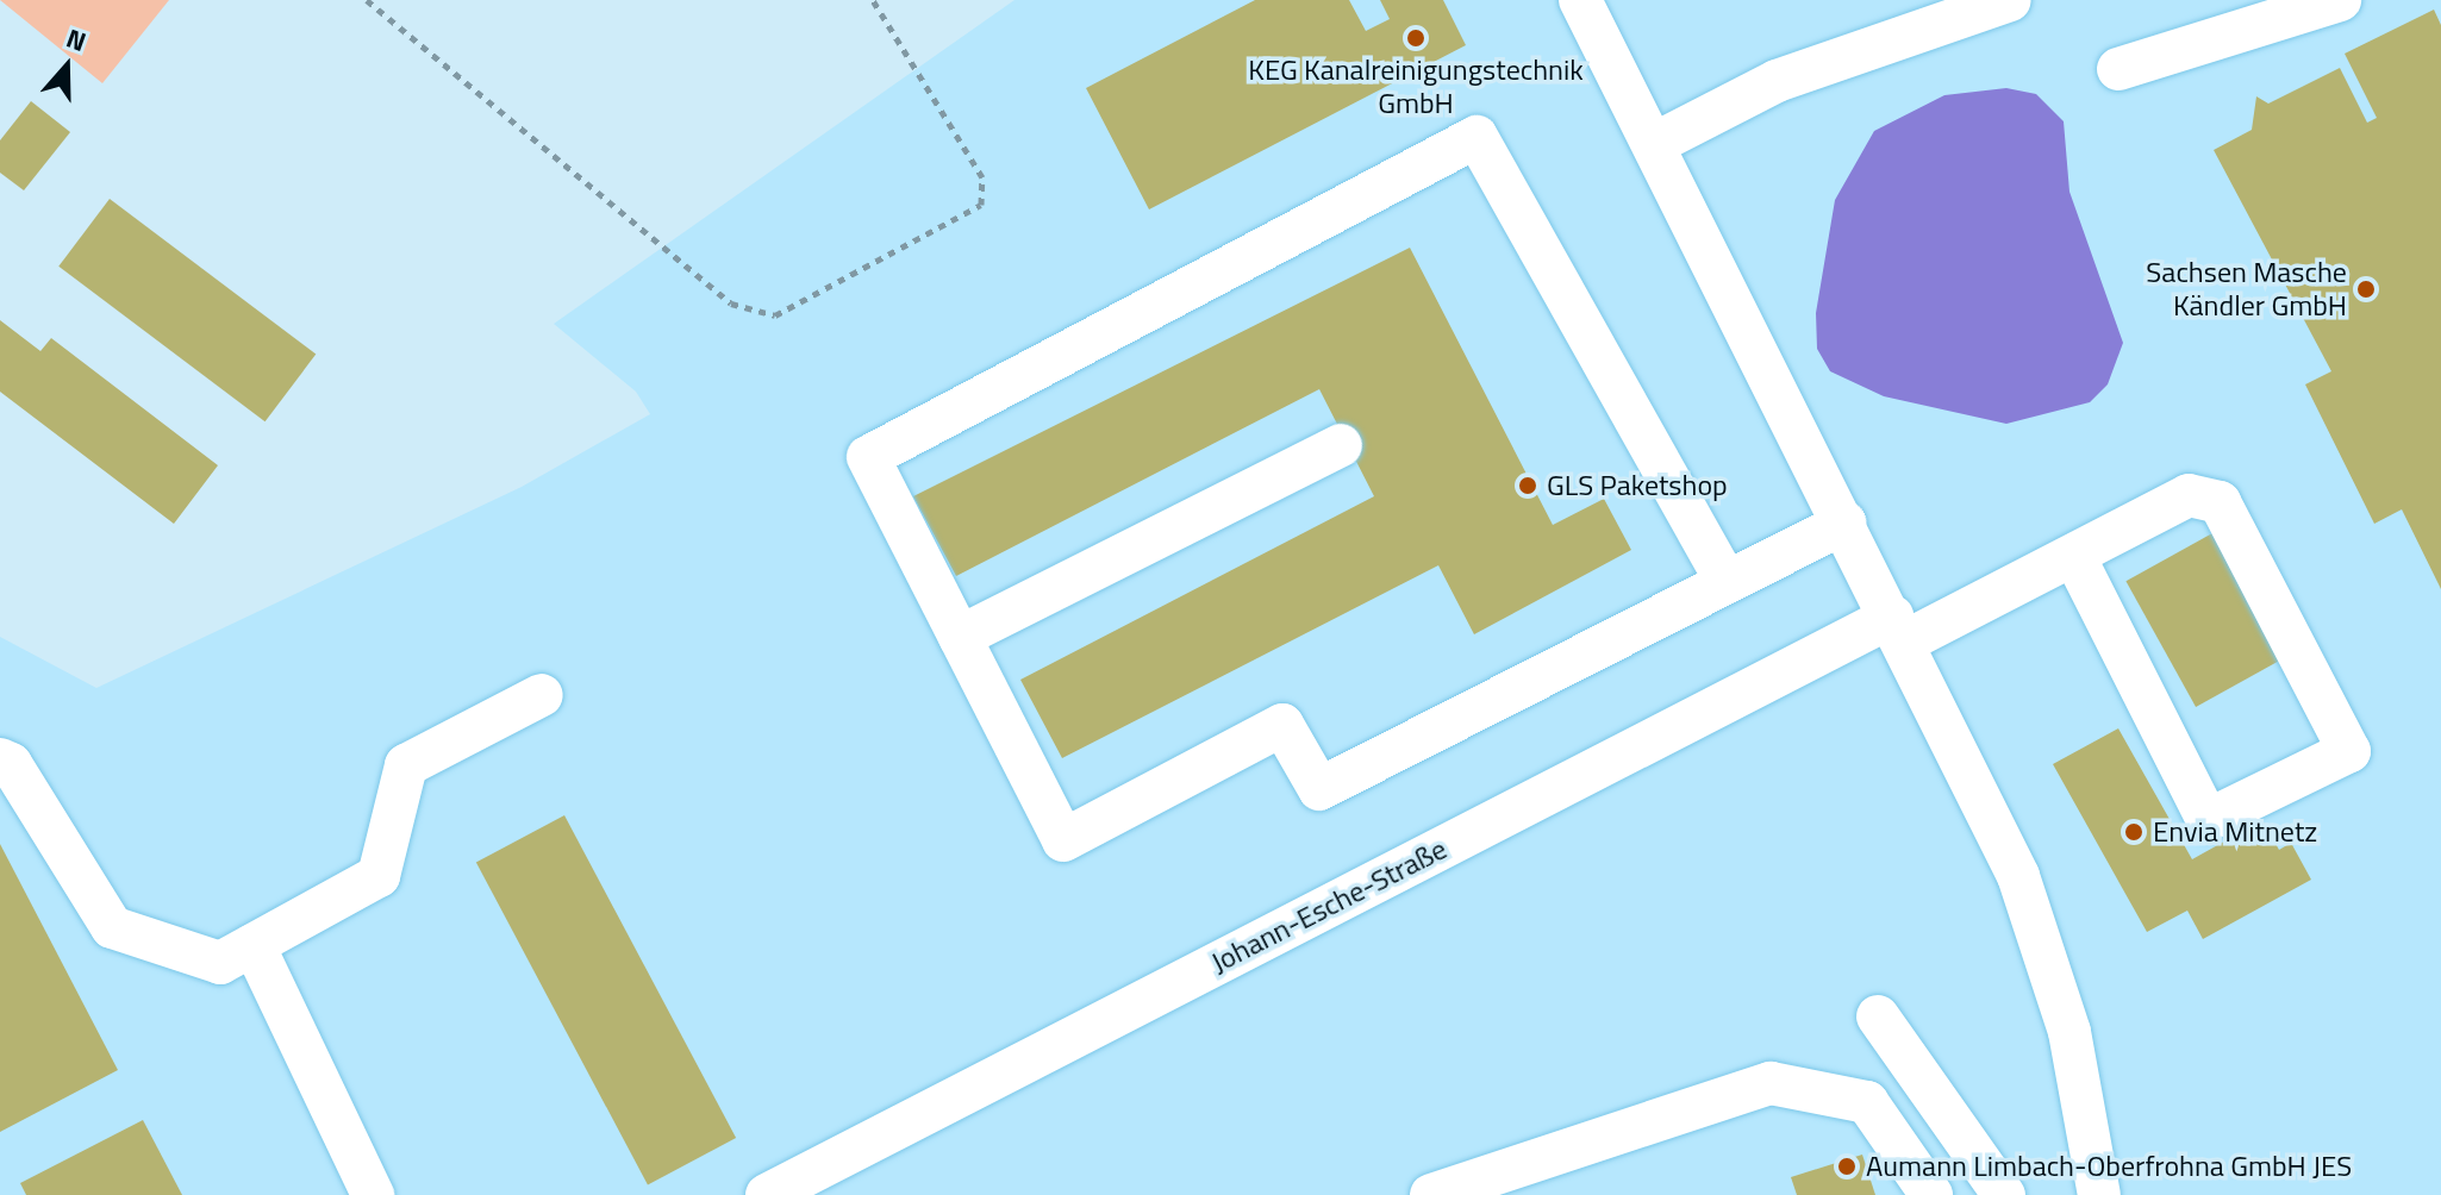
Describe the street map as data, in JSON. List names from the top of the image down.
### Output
{
  "streets": {
    "street": ["Johann-Esche-Straße"]
  },
  "places": [
    "KEG Kanalreinigungstechnik GmbH",
    "Sachsen Masche Kändler GmbH",
    "GLS Paketshop",
    "Envia Mitnetz",
    "Aumann Limbach-Oberfrohna GmbH JES"
  ],
  "north": "top"
}
